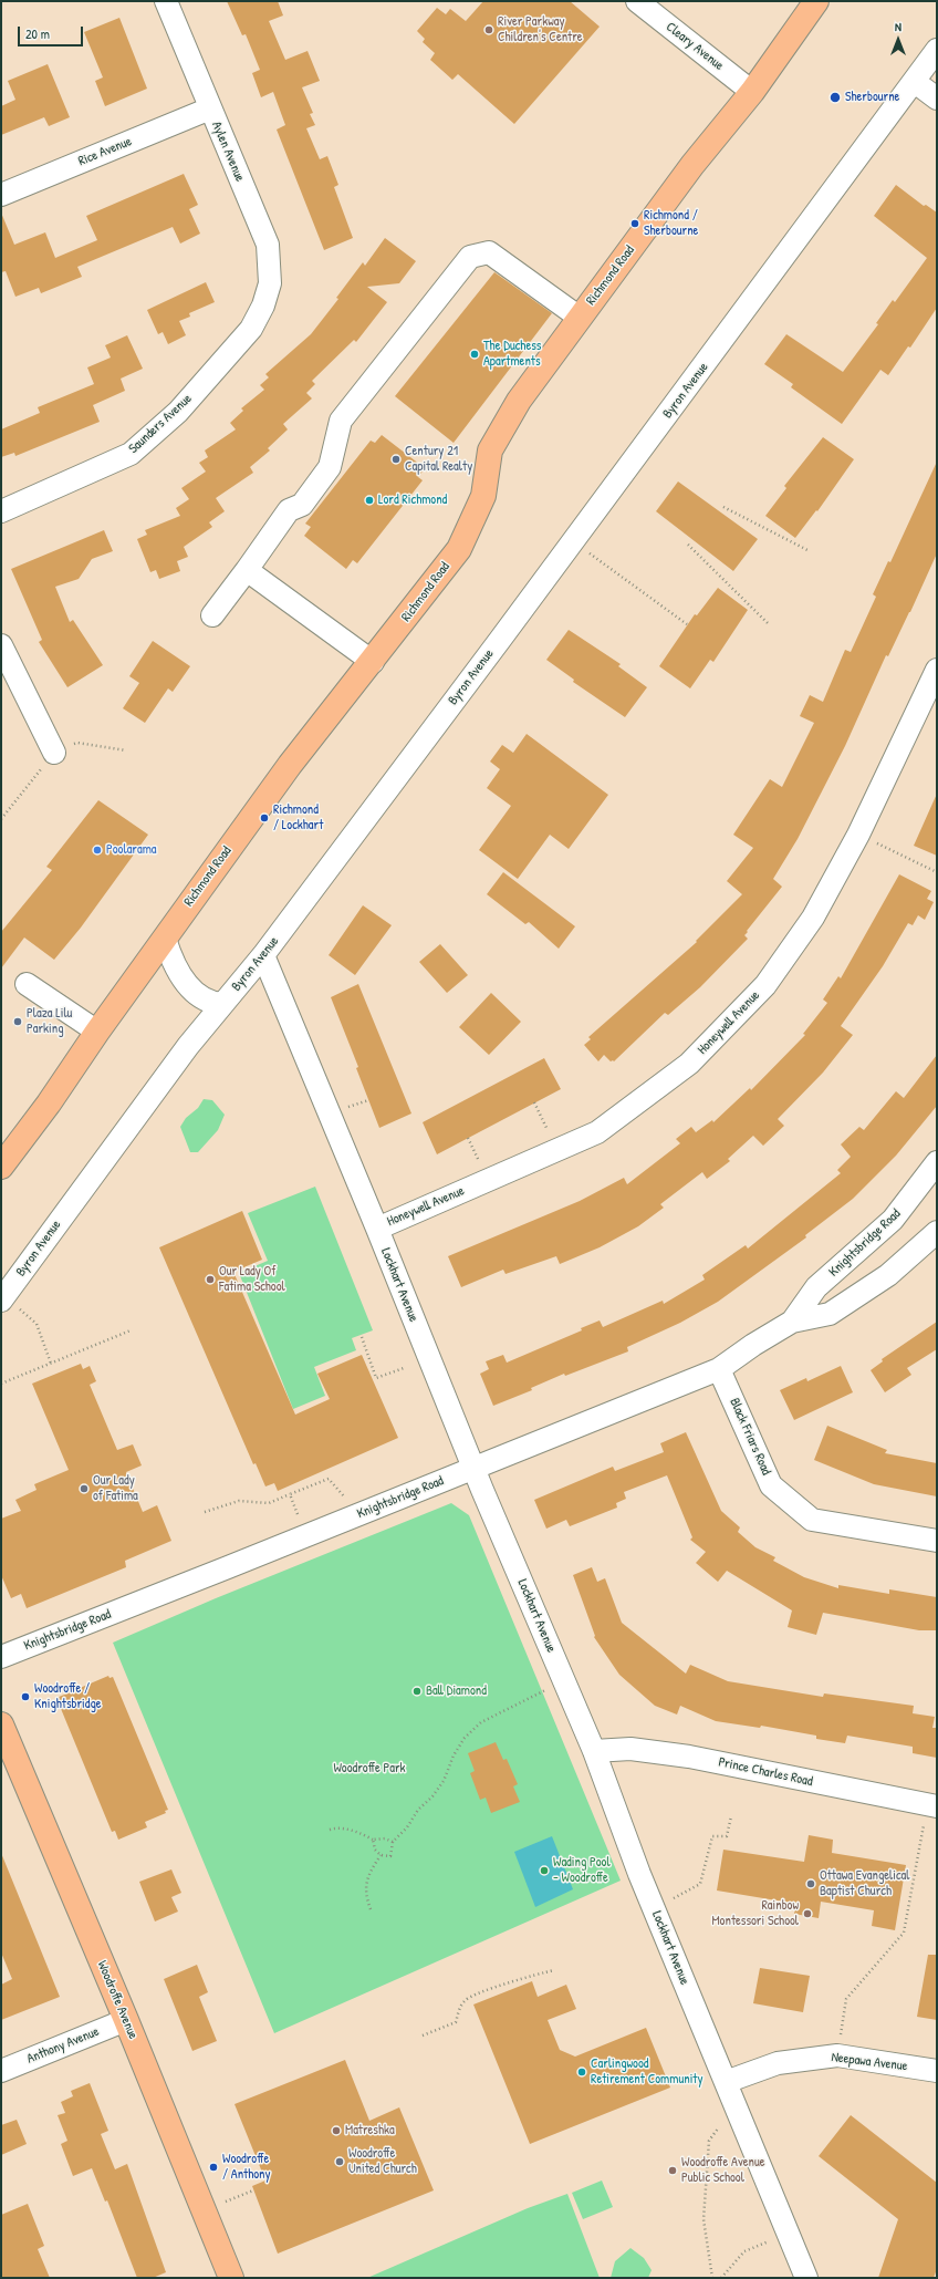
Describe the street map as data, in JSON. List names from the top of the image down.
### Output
{
  "streets": {
    "main road": ["Richmond Road", "Woodroffe Avenue"],
    "street": [
      "Cleary Avenue",
      "Rice Avenue",
      "Aylen Avenue",
      "Byron Avenue",
      "Saunders Avenue",
      "Honeywell Avenue",
      "Knightsbridge Road",
      "Lockhart Avenue",
      "Black Friars Road",
      "Prince Charles Road",
      "Anthony Avenue",
      "Neepawa Avenue"
    ]
  },
  "crossings": [
    ["Cleary Avenue", "Richmond Road"],
    ["Rice Avenue", "Aylen Avenue"],
    ["Aylen Avenue", "Saunders Avenue"],
    ["Byron Avenue", "Lockhart Avenue"],
    ["Honeywell Avenue", "Lockhart Avenue"],
    ["Knightsbridge Road", "Lockhart Avenue"],
    ["Knightsbridge Road", "Black Friars Road"],
    ["Lockhart Avenue", "Prince Charles Road"],
    ["Lockhart Avenue", "Neepawa Avenue"],
    ["Woodroffe Avenue", "Anthony Avenue"]
  ],
  "parks": ["Woodroffe Park"],
  "places": [
    "River Parkway Children's Centre",
    "Sherbourne",
    "Richmond / Sherbourne",
    "The Duchess Apartments",
    "Century 21 Capital Realty",
    "Lord Richmond",
    "Richmond / Lockhart",
    "Poolarama",
    "Plaza Lilu Parking",
    "Our Lady Of Fatima School",
    "Our Lady of Fatima",
    "Ball Diamond",
    "Woodroffe / Knightsbridge",
    "Wading Pool - Woodroffe",
    "Ottawa Evangelical Baptist Church",
    "Rainbow Montessori School",
    "Carlingwood Retirement Community",
    "Matreshka",
    "Woodroffe United Church",
    "Woodroffe / Anthony",
    "Woodroffe Avenue Public School"
  ],
  "scale_bar": "20 m",
  "north": "top"
}
